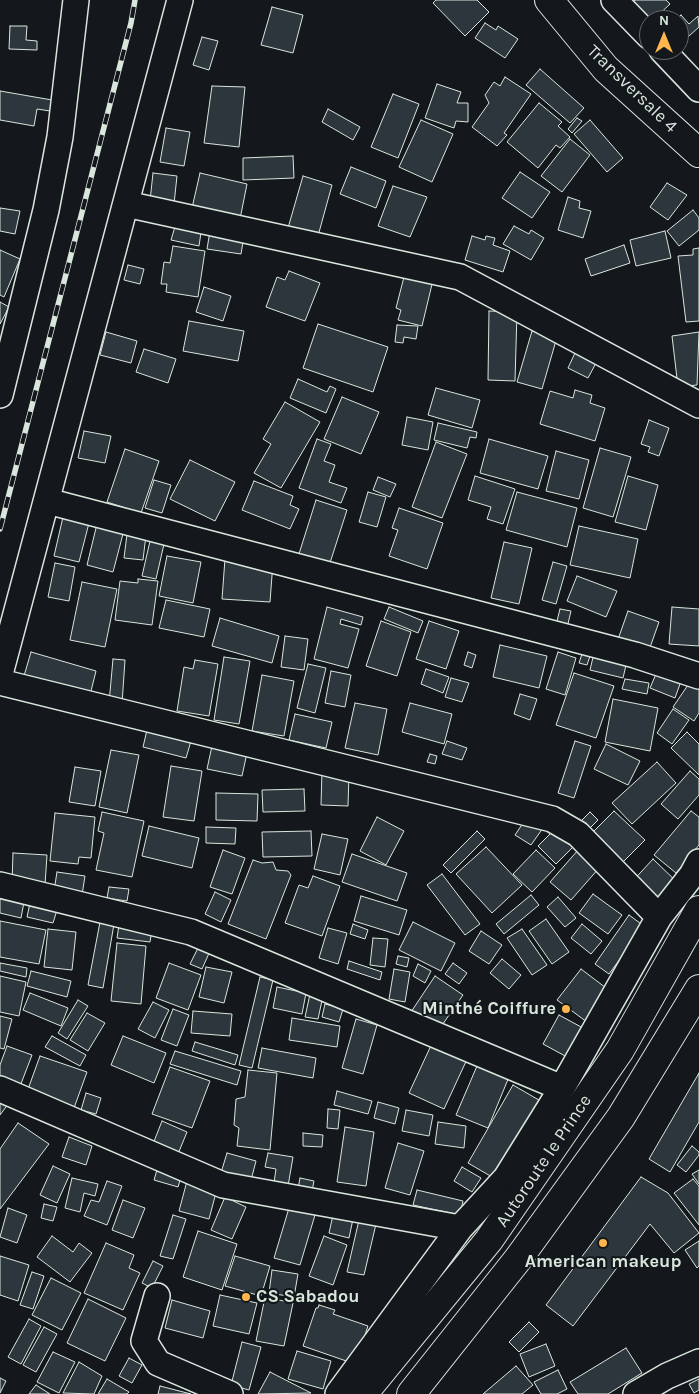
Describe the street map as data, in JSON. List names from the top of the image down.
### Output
{
  "streets": {
    "main road": ["Transversale 4", "Autoroute le Prince"]
  },
  "places": ["Minthé Coiffure", "American makeup", "CS Sabadou"],
  "north": "top"
}
